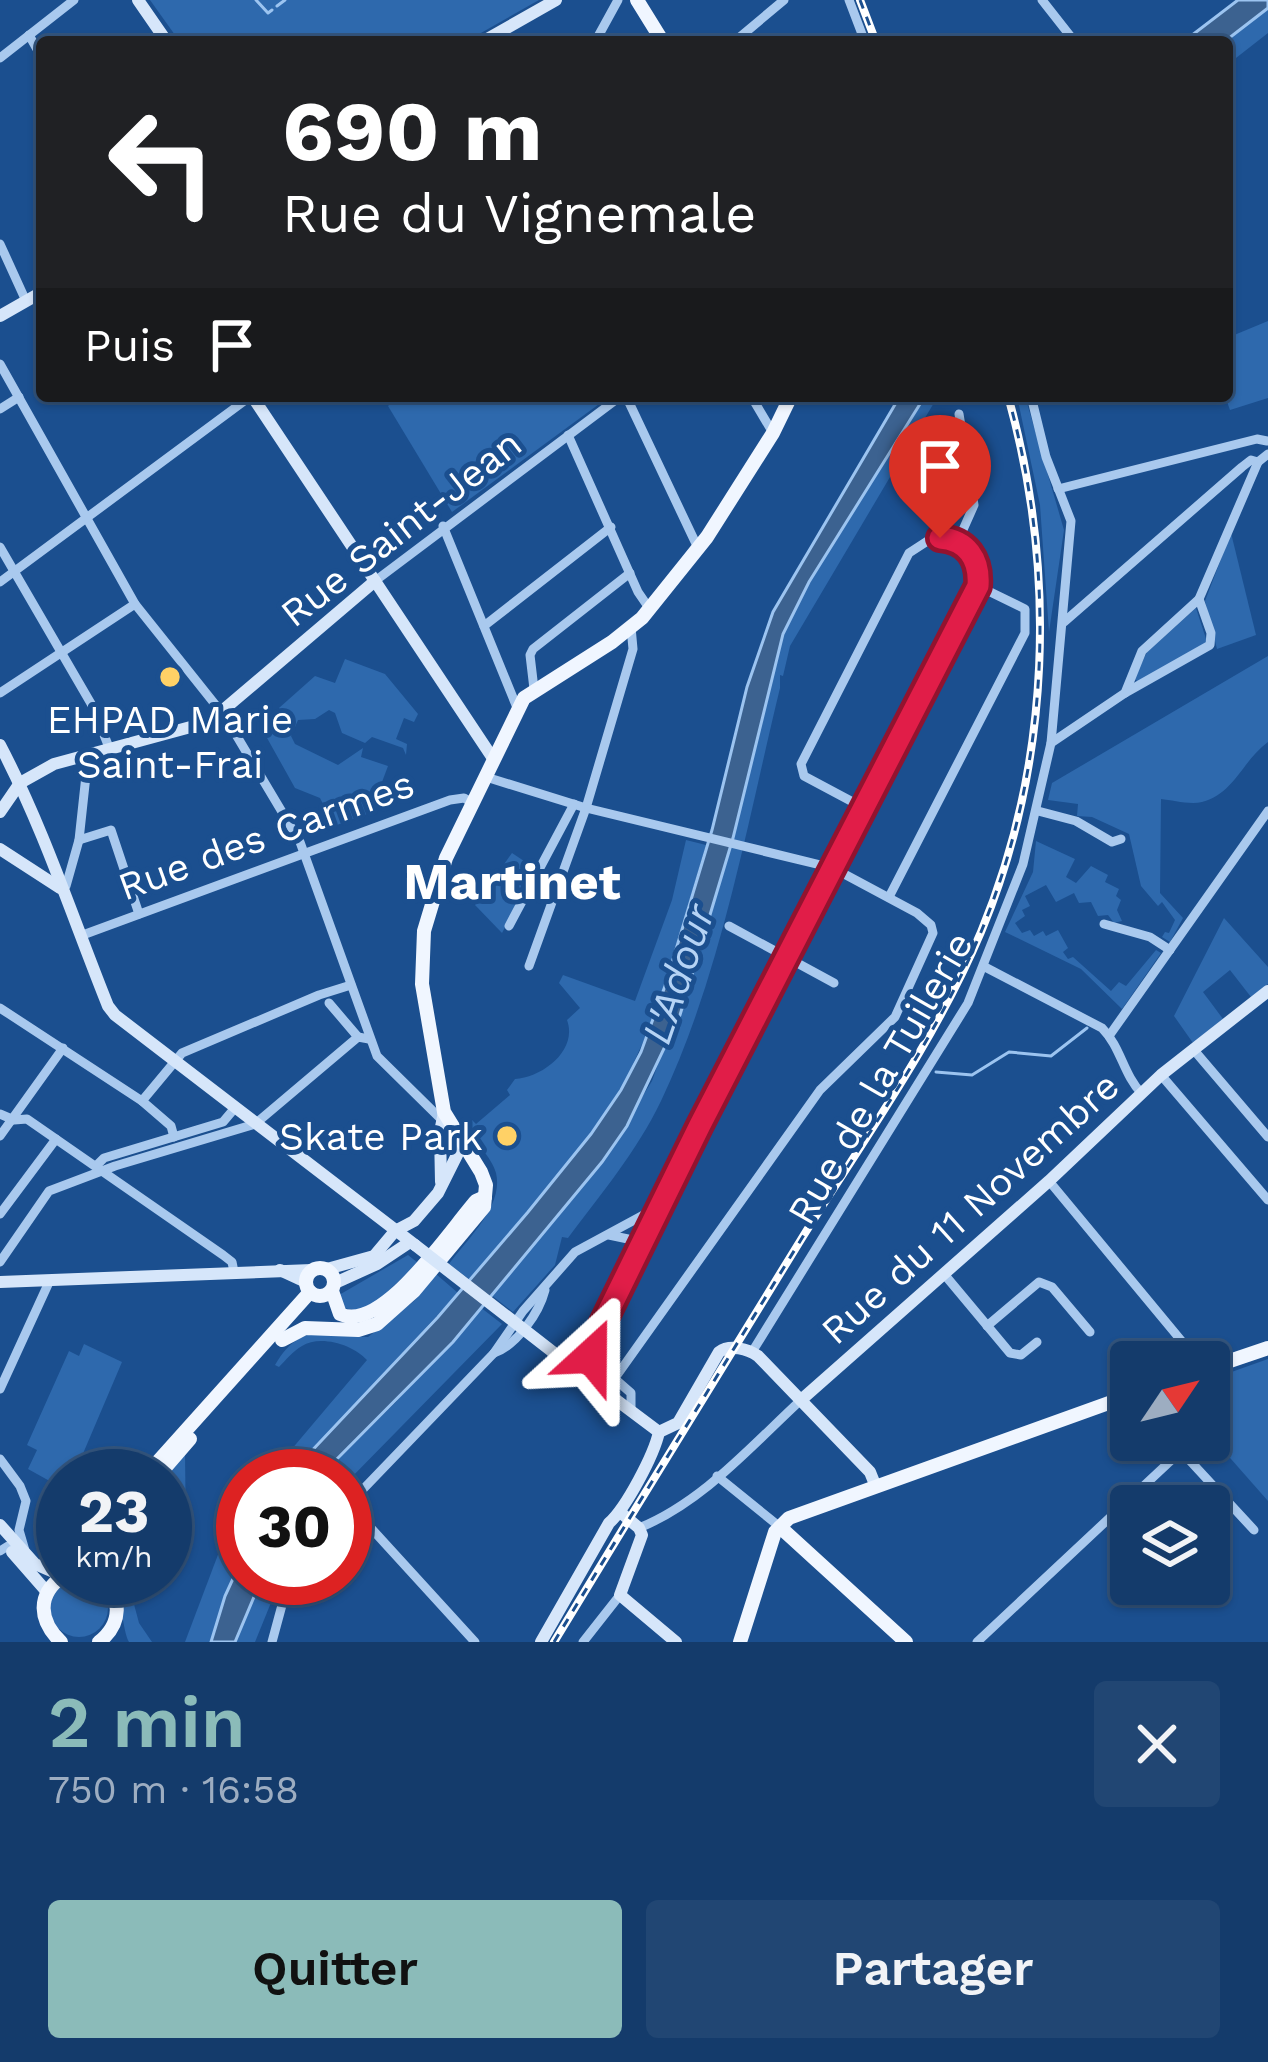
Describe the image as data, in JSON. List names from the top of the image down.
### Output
{
  "streets": {
    "street": [
      "Rue Saint-Jean",
      "Rue des Carmes",
      "Rue de la Tuilerie",
      "Rue du 11 Novembre"
    ]
  },
  "districts": ["Martinet"],
  "water": ["L'Adour"],
  "places": ["EHPAD Marie Saint-Frai", "Skate Park"],
  "north": "top right",
  "page": {
    "turn": ["690 m", "Rue du Vignemale"],
    "then": "Puis",
    "speed": "23 km/h",
    "limit": "30",
    "heading": ["2 min", "750 m · 16:58"],
    "buttons": ["Quitter", "Partager"]
  }
}
